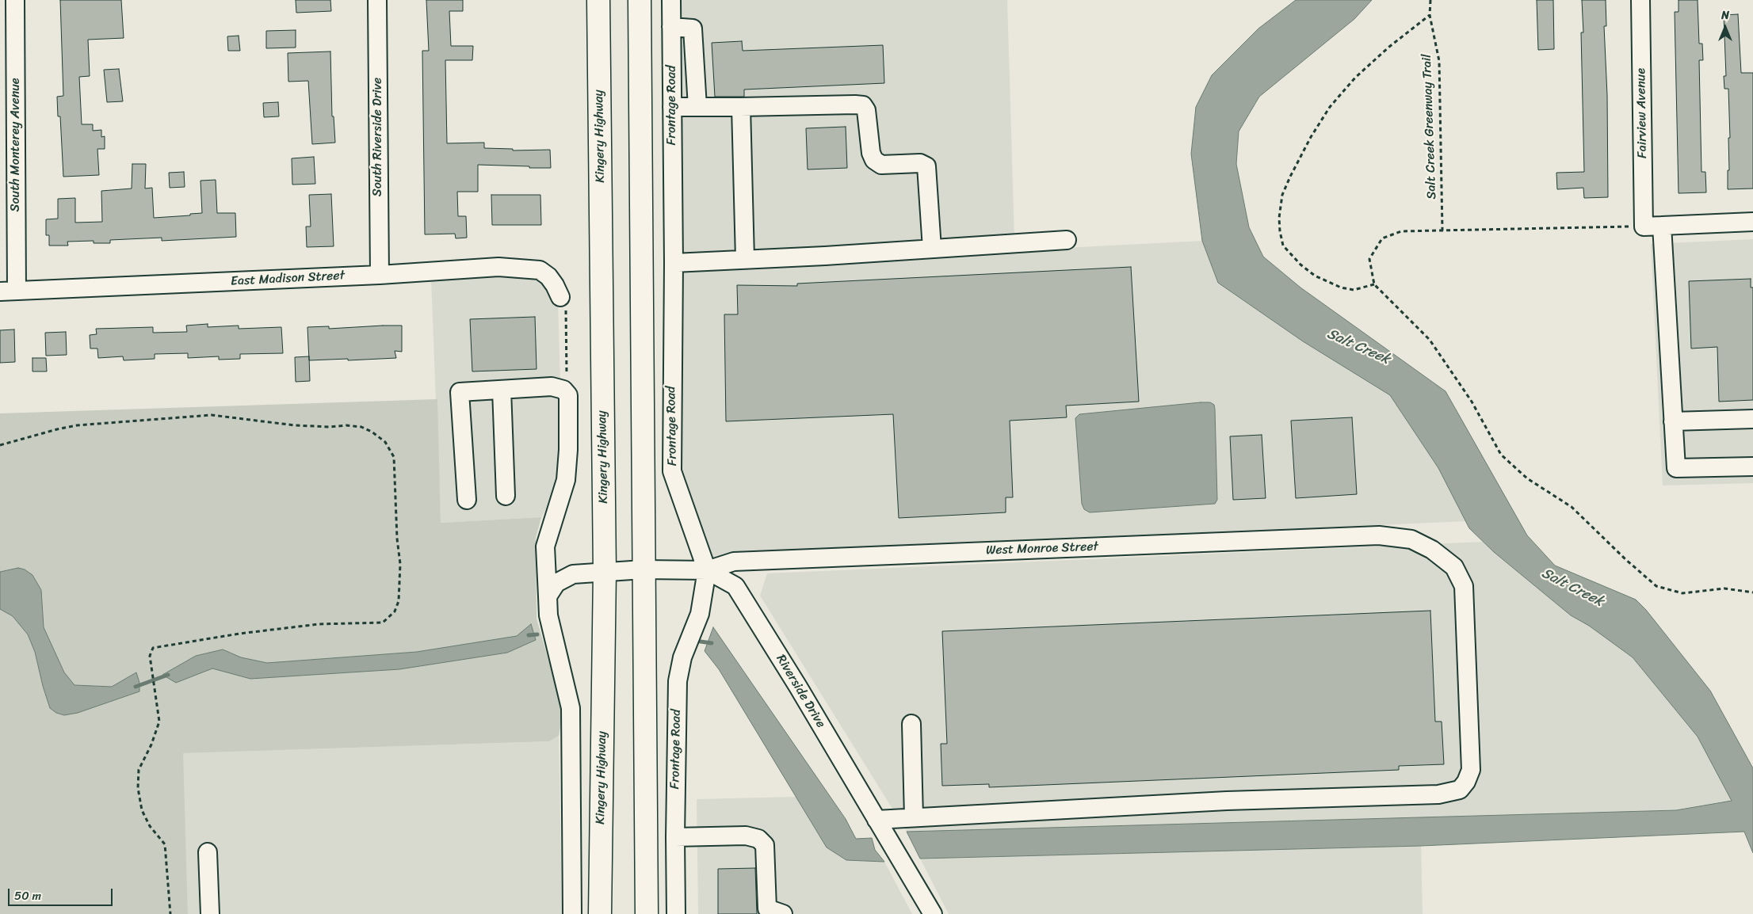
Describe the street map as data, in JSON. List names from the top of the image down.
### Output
{
  "streets": {
    "highway": ["Kingery Highway"],
    "street": [
      "Frontage Road",
      "Fairview Avenue",
      "South Riverside Drive",
      "South Monterey Avenue",
      "East Madison Street",
      "West Monroe Street",
      "Riverside Drive"
    ],
    "path": ["Salt Creek Greenway Trail"]
  },
  "crossings": [
    ["Frontage Road", "West Monroe Street"],
    ["Frontage Road", "Riverside Drive"],
    ["Kingery Highway", "Riverside Drive"],
    ["South Riverside Drive", "East Madison Street"],
    ["South Monterey Avenue", "East Madison Street"],
    ["West Monroe Street", "Riverside Drive"]
  ],
  "water": ["Salt Creek"],
  "scale_bar": "50 m",
  "north": "top"
}
